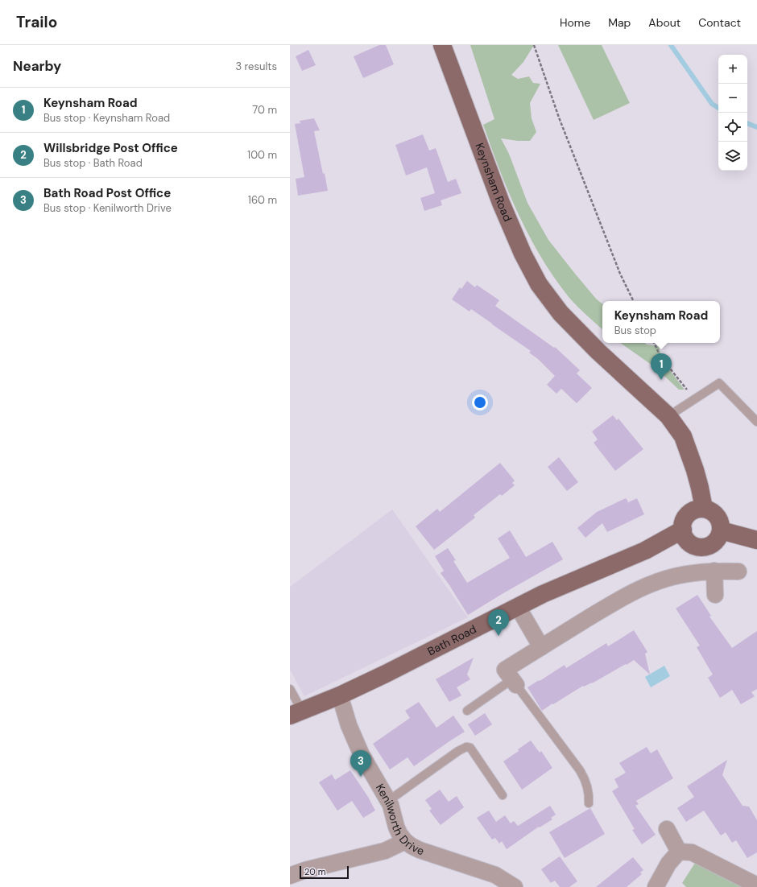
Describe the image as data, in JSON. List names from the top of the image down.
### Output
{
  "streets": {
    "main road": ["Keynsham Road", "Bath Road"],
    "street": ["Kenilworth Drive"]
  },
  "crossings": [
    ["Keynsham Road", "Bath Road"],
    ["Bath Road", "Kenilworth Drive"]
  ],
  "scale_bar": "20 m",
  "page": {
    "header": "Trailo",
    "nav": [
      "Home",
      "Map",
      "About",
      "Contact"
    ],
    "heading": ["Nearby", "3 results"],
    "map_buttons": ["+", "−"],
    "list": [
      {
        "mark": "1",
        "name": "Keynsham Road",
        "note": "Bus stop · Keynsham Road",
        "value": "70 m"
      },
      {
        "mark": "2",
        "name": "Willsbridge Post Office",
        "note": "Bus stop · Bath Road",
        "value": "100 m"
      },
      {
        "mark": "3",
        "name": "Bath Road Post Office",
        "note": "Bus stop · Kenilworth Drive",
        "value": "160 m"
      }
    ],
    "popup": ["Keynsham Road", "Bus stop"],
    "pins": ["1", "2", "3"],
    "scale": "20 m"
  }
}
